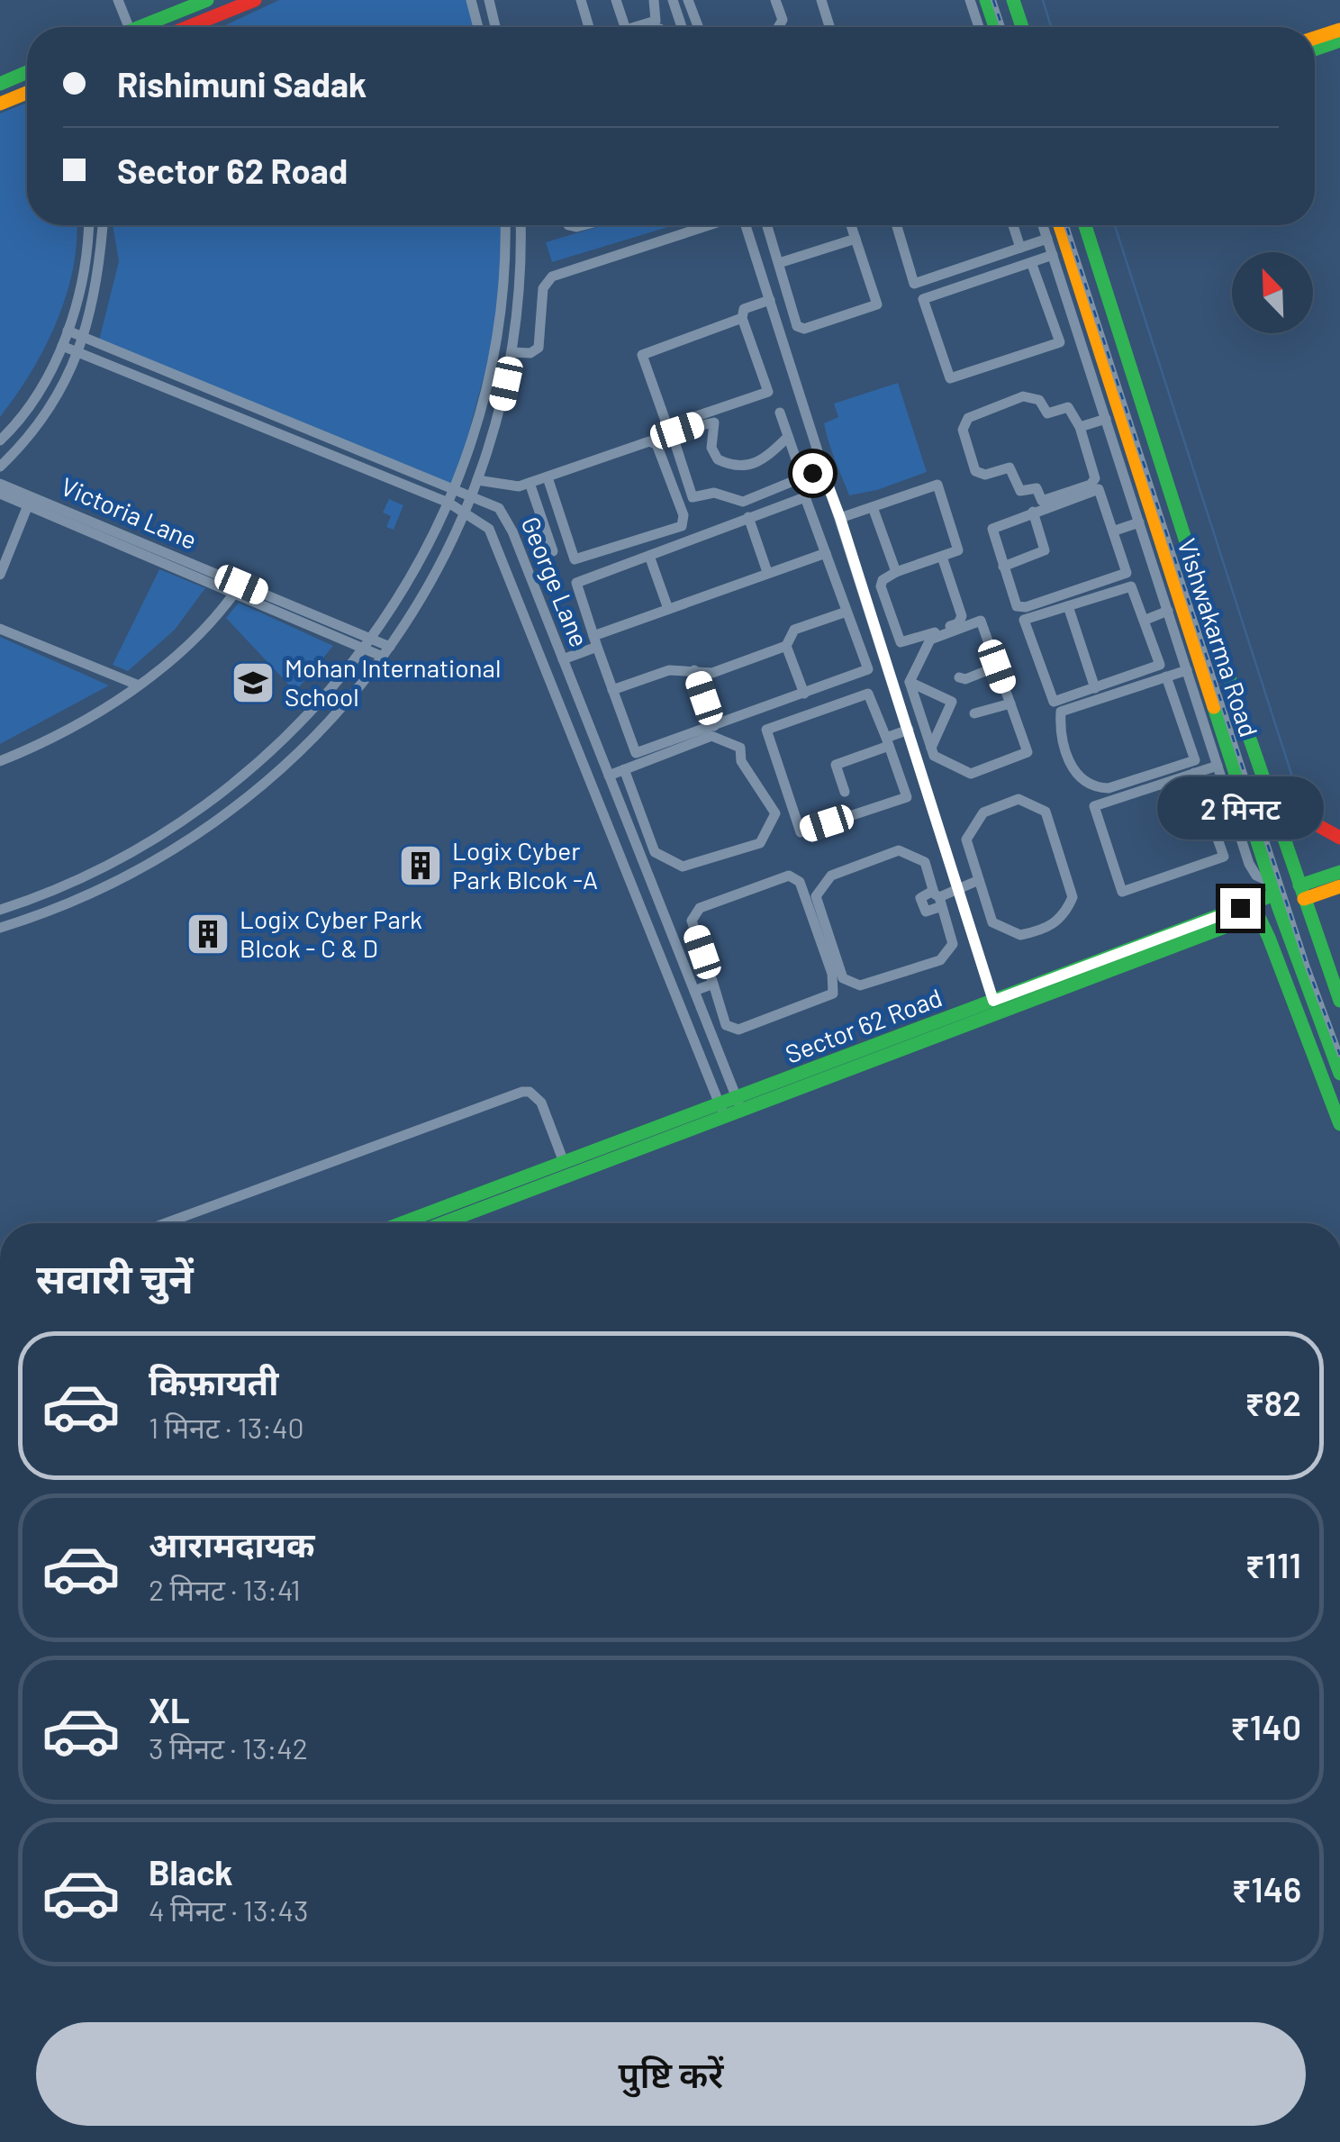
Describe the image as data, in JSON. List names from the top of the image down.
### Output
{
  "streets": {
    "street": [
      "Victoria Lane",
      "George Lane",
      "Vishwakarma Road",
      "Sector 62 Road"
    ]
  },
  "crossings": [
    ["George Lane", "Sector 62 Road"],
    ["Vishwakarma Road", "Sector 62 Road"]
  ],
  "places": {
    "school or university": ["Mohan International School"],
    "building": ["Logix Cyber Park Blcok -A", "Logix Cyber Park Blcok - C & D"]
  },
  "north": "top left",
  "page": {
    "banner": ["Rishimuni Sadak", "Sector 62 Road"],
    "bubble": "2 मिनट",
    "heading": "सवारी चुनें",
    "list": [
      {
        "name": "किफ़ायती",
        "note": "1 मिनट · 13:40",
        "value": "₹82"
      },
      {
        "name": "आरामदायक",
        "note": "2 मिनट · 13:41",
        "value": "₹111"
      },
      {
        "name": "XL",
        "note": "3 मिनट · 13:42",
        "value": "₹140"
      },
      {
        "name": "Black",
        "note": "4 मिनट · 13:43",
        "value": "₹146"
      }
    ],
    "buttons": "पुष्टि करें"
  }
}
